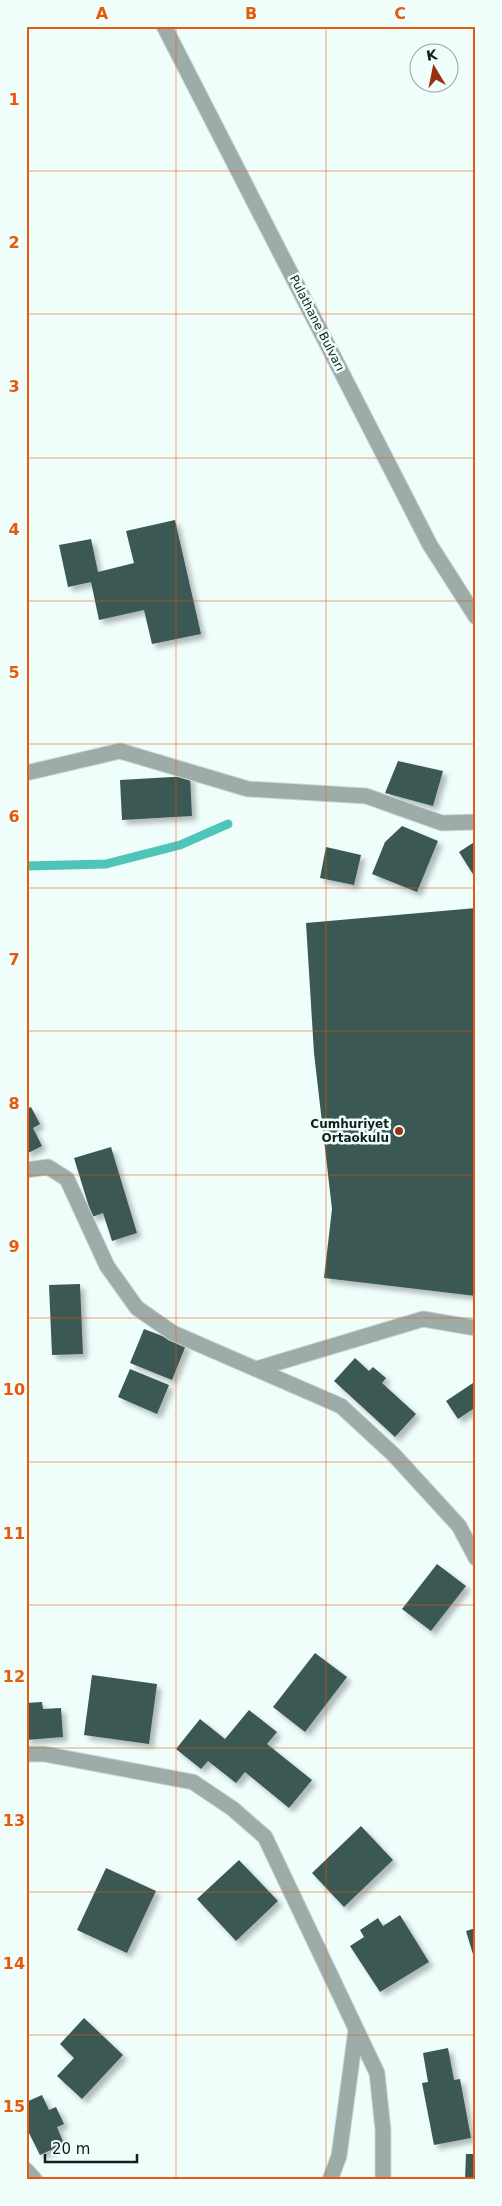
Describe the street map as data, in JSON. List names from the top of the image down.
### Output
{
  "streets": {
    "street": ["Pulathane Bulvarı"]
  },
  "places": ["Cumhuriyet Ortaokulu"],
  "scale_bar": "20 m",
  "north": "top",
  "grid": {
    "columns": ["A", "B", "C"],
    "rows": [
      "1",
      "2",
      "3",
      "4",
      "5",
      "6",
      "7",
      "8",
      "9",
      "10",
      "11",
      "12",
      "13",
      "14",
      "15"
    ]
  }
}
